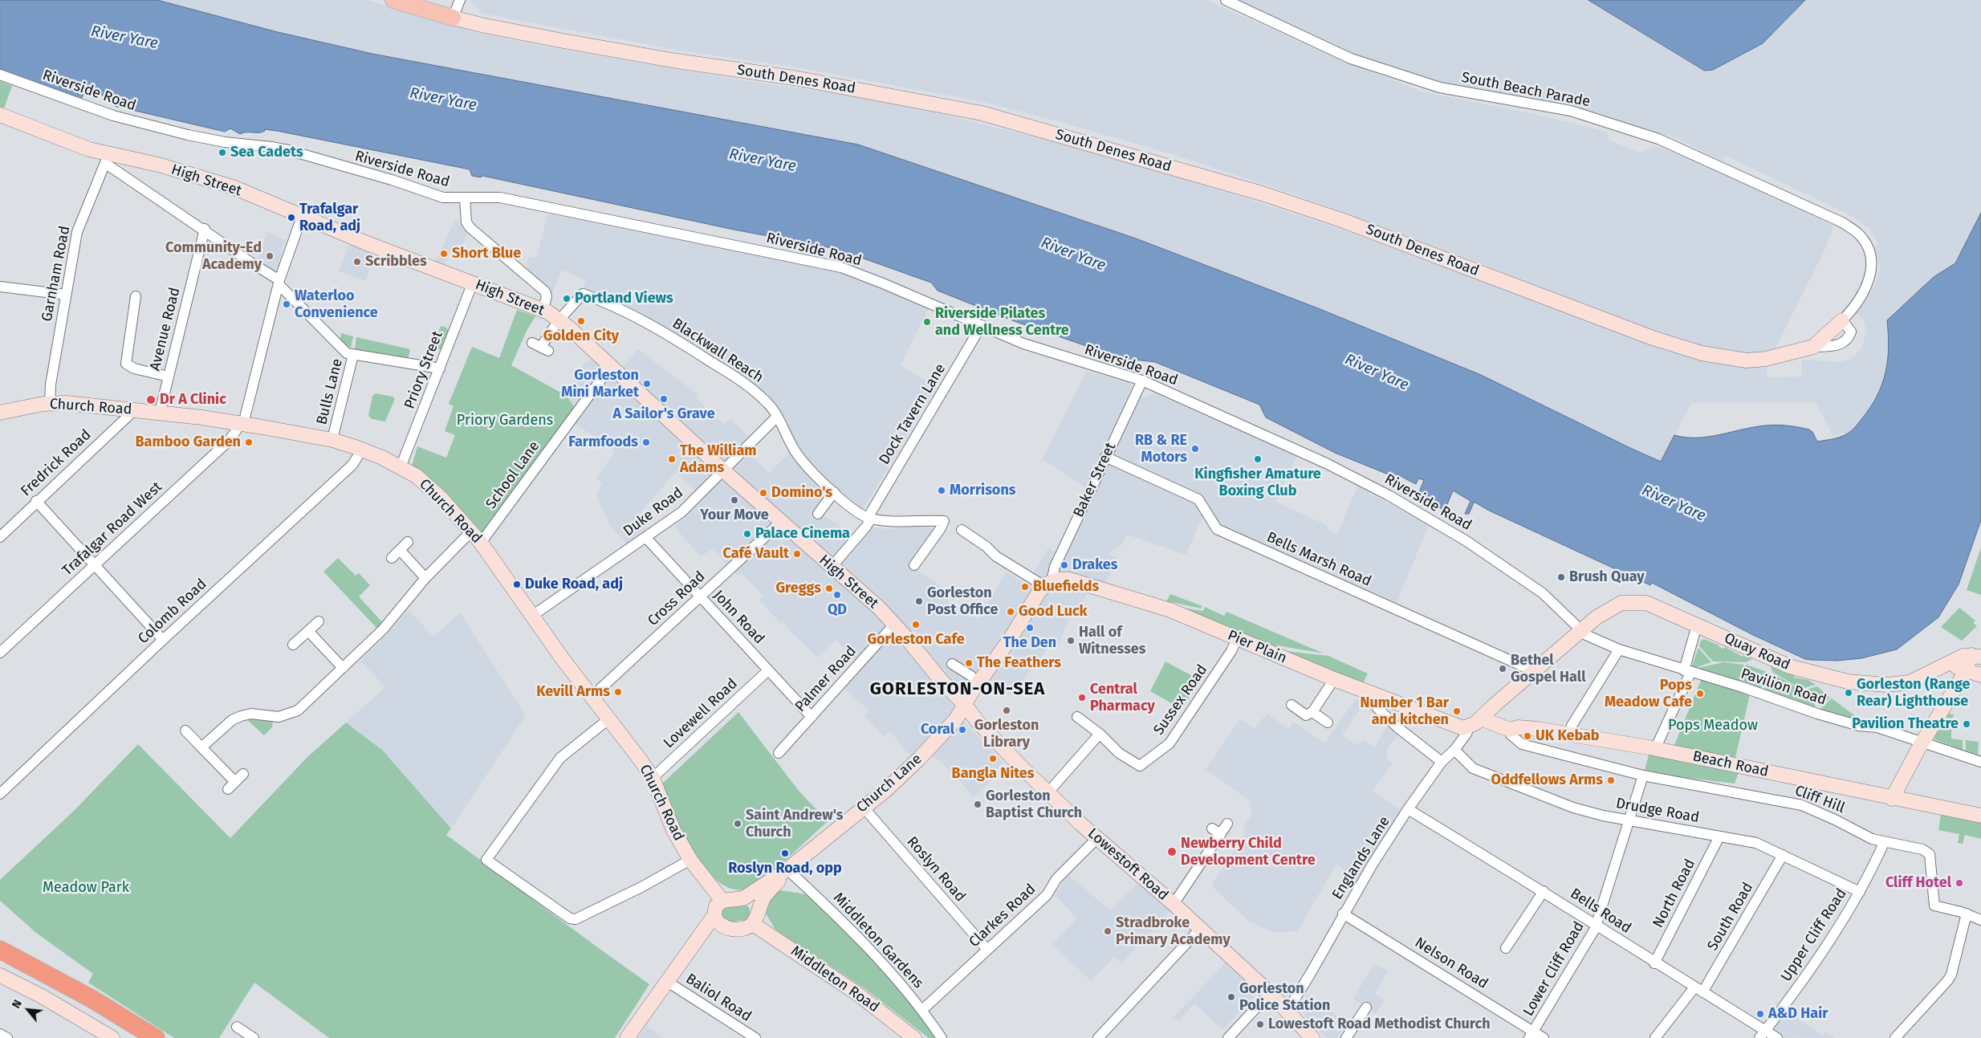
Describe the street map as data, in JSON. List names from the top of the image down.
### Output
{
  "streets": {
    "main road": ["South Denes Road"],
    "street": [
      "South Beach Parade",
      "Riverside Road",
      "High Street",
      "Garnham Road",
      "Avenue Road",
      "Blackwall Reach",
      "Priory Street",
      "Bulls Lane",
      "Church Road",
      "Dock Tavern Lane",
      "Fredrick Road",
      "School Lane",
      "Baker Street",
      "Duke Road",
      "Trafalgar Road West",
      "Bells Marsh Road",
      "Cross Road",
      "Colomb Road",
      "John Road",
      "Pier Plain",
      "Quay Road",
      "Palmer Road",
      "Pavilion Road",
      "Sussex Road",
      "Lovewell Road",
      "Beach Road",
      "Church Lane",
      "Cliff Hill",
      "Drudge Road",
      "Englands Lane",
      "Lowestoft Road",
      "Roslyn Road",
      "North Road",
      "Bells Road",
      "Clarkes Road",
      "South Road",
      "Upper Cliff Road",
      "Middleton Gardens",
      "Nelson Road",
      "Lower Cliff Road",
      "Middleton Road",
      "Baliol Road"
    ]
  },
  "crossings": [
    ["South Denes Road", "South Beach Parade"],
    ["Riverside Road", "Dock Tavern Lane"],
    ["Riverside Road", "Baker Street"],
    ["Riverside Road", "Quay Road"],
    ["Riverside Road", "Pavilion Road"],
    ["High Street", "Garnham Road"],
    ["High Street", "Blackwall Reach"],
    ["High Street", "Priory Street"],
    ["High Street", "Dock Tavern Lane"],
    ["High Street", "School Lane"],
    ["High Street", "Baker Street"],
    ["High Street", "Duke Road"],
    ["High Street", "Trafalgar Road West"],
    ["High Street", "Cross Road"],
    ["High Street", "Palmer Road"],
    ["High Street", "Church Lane"],
    ["High Street", "Lowestoft Road"],
    ["Garnham Road", "Church Road"],
    ["Avenue Road", "Church Road"],
    ["Blackwall Reach", "Dock Tavern Lane"],
    ["Blackwall Reach", "Duke Road"],
    ["Priory Street", "Church Road"],
    ["Church Road", "Fredrick Road"],
    ["Church Road", "School Lane"],
    ["Church Road", "Duke Road"],
    ["Church Road", "Trafalgar Road West"],
    ["Church Road", "Cross Road"],
    ["Church Road", "Colomb Road"],
    ["Church Road", "Lovewell Road"],
    ["Church Road", "Church Lane"],
    ["Church Road", "Middleton Road"],
    ["Baker Street", "Bells Marsh Road"],
    ["Baker Street", "Pier Plain"],
    ["Baker Street", "Church Lane"],
    ["Baker Street", "Lowestoft Road"],
    ["Duke Road", "John Road"],
    ["Bells Marsh Road", "Quay Road"],
    ["Cross Road", "John Road"],
    ["John Road", "Palmer Road"],
    ["John Road", "Lovewell Road"],
    ["Pier Plain", "Quay Road"],
    ["Pier Plain", "Sussex Road"],
    ["Pier Plain", "Englands Lane"],
    ["Quay Road", "Pavilion Road"],
    ["Quay Road", "Beach Road"],
    ["Quay Road", "Englands Lane"],
    ["Beach Road", "Cliff Hill"],
    ["Church Lane", "Lowestoft Road"],
    ["Church Lane", "Roslyn Road"],
    ["Church Lane", "Middleton Gardens"],
    ["Church Lane", "Middleton Road"],
    ["Cliff Hill", "Upper Cliff Road"],
    ["Cliff Hill", "Lower Cliff Road"],
    ["Drudge Road", "Englands Lane"],
    ["Drudge Road", "North Road"],
    ["Drudge Road", "South Road"],
    ["Drudge Road", "Upper Cliff Road"],
    ["Drudge Road", "Lower Cliff Road"],
    ["Englands Lane", "Lowestoft Road"],
    ["Englands Lane", "Bells Road"],
    ["Englands Lane", "Nelson Road"],
    ["Lowestoft Road", "Clarkes Road"],
    ["Roslyn Road", "Clarkes Road"],
    ["North Road", "Bells Road"],
    ["Bells Road", "South Road"],
    ["Bells Road", "Upper Cliff Road"],
    ["Bells Road", "Lower Cliff Road"],
    ["Clarkes Road", "Middleton Gardens"],
    ["Nelson Road", "Lower Cliff Road"]
  ],
  "districts": ["GORLESTON-ON-SEA"],
  "water": ["River Yare"],
  "parks": ["Priory Gardens", "Pops Meadow", "Meadow Park"],
  "places": [
    "Sea Cadets",
    "Trafalgar Road, adj",
    "Short Blue",
    "Community-Ed Academy",
    "Scribbles",
    "Portland Views",
    "Waterloo Convenience",
    "Golden City",
    "Riverside Pilates and Wellness Centre",
    "Gorleston Mini Market",
    "A Sailor's Grave",
    "Dr A Clinic",
    "Bamboo Garden",
    "Farmfoods",
    "RB & RE Motors",
    "The William Adams",
    "Kingfisher Amature Boxing Club",
    "Morrisons",
    "Domino's",
    "Your Move",
    "Palace Cinema",
    "Café Vault",
    "Drakes",
    "Brush Quay",
    "Duke Road, adj",
    "Bluefields",
    "Greggs",
    "QD",
    "Gorleston Post Office",
    "Good Luck",
    "Gorleston Cafe",
    "The Den",
    "Hall of Witnesses",
    "The Feathers",
    "Bethel Gospel Hall",
    "Kevill Arms",
    "Gorleston (Range Rear) Lighthouse",
    "Pops Meadow Cafe",
    "Central Pharmacy",
    "Gorleston Library",
    "Number 1 Bar and kitchen",
    "Pavilion Theatre",
    "Coral",
    "UK Kebab",
    "Bangla Nites",
    "Oddfellows Arms",
    "Gorleston Baptist Church",
    "Saint Andrew's Church",
    "Newberry Child Development Centre",
    "Roslyn Road, opp",
    "Cliff Hotel",
    "Stradbroke Primary Academy",
    "Gorleston Police Station",
    "A&D Hair",
    "Lowestoft Road Methodist Church"
  ],
  "north": "top left"
}
